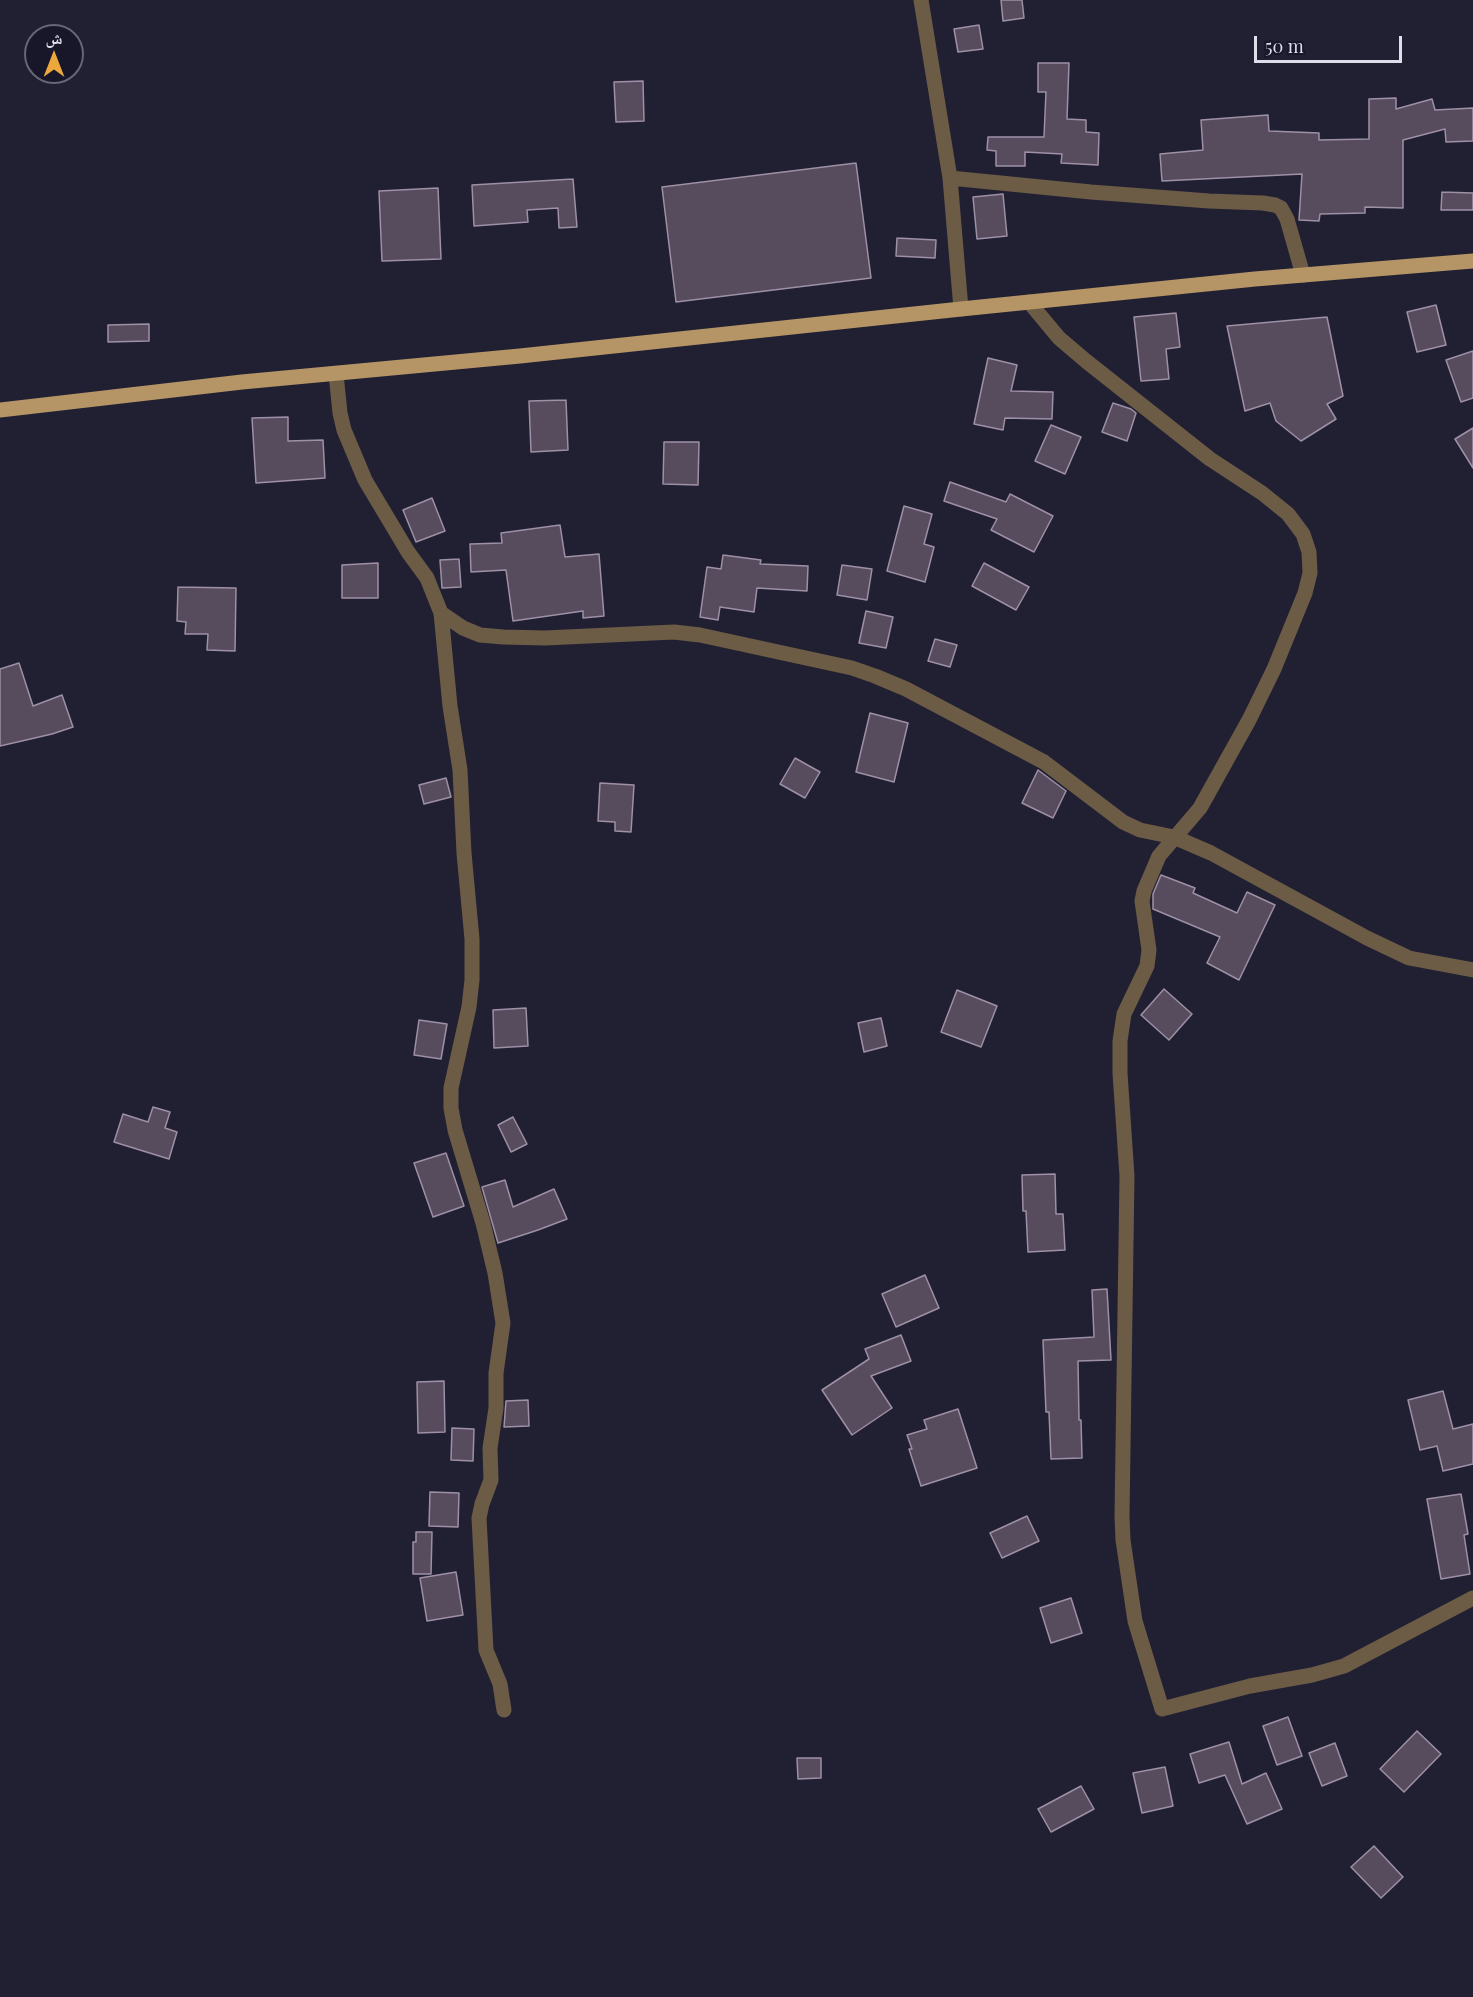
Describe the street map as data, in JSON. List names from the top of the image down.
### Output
{
  "scale_bar": "50 m",
  "north": "top"
}
